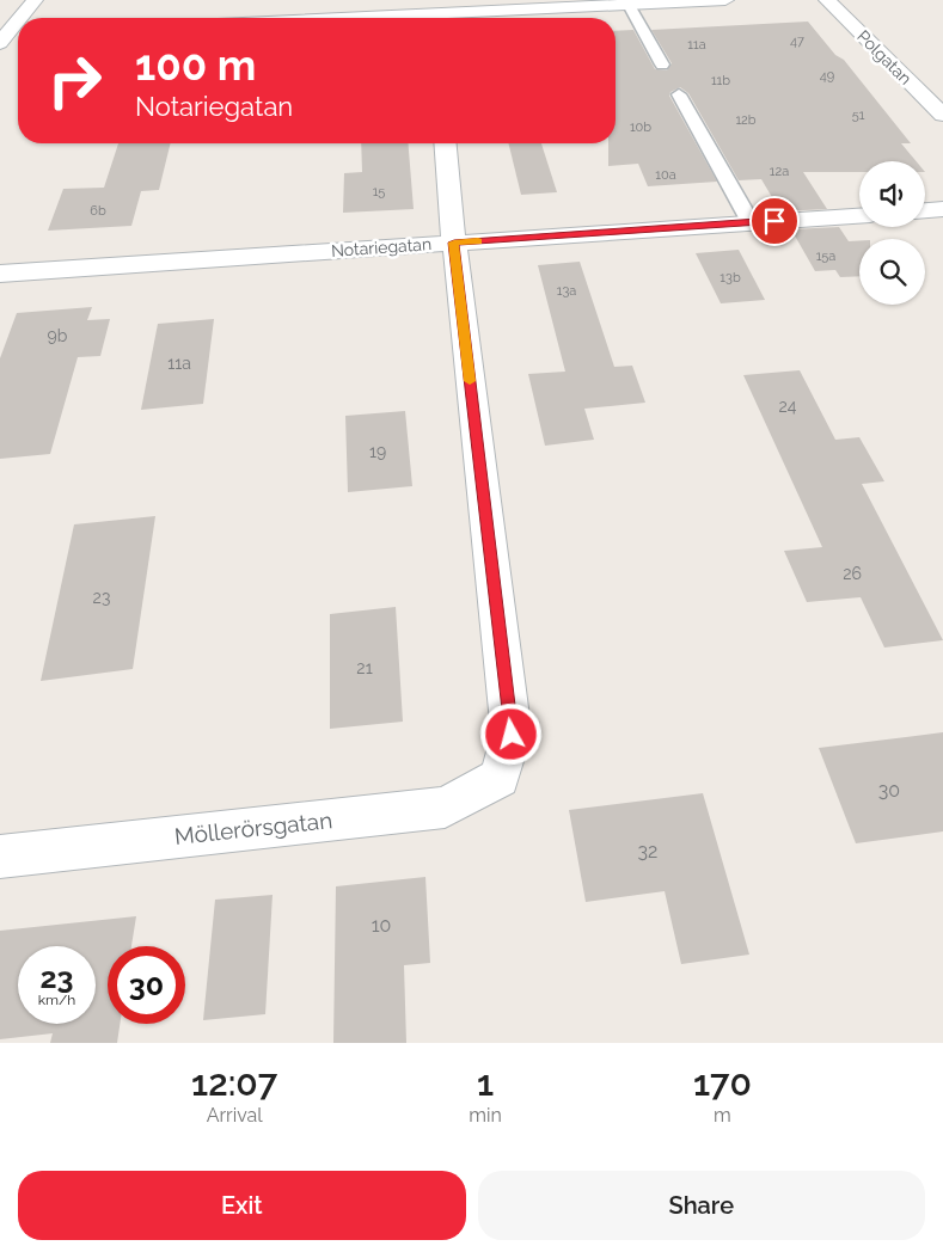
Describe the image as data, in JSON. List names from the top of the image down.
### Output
{
  "streets": {
    "street": ["Polgatan", "Notariegatan", "Möllerörsgatan"]
  },
  "crossings": [
    ["Notariegatan", "Möllerörsgatan"]
  ],
  "house_numbers": [
    "47",
    "11a",
    "49",
    "11b",
    "51",
    "12b",
    "10b",
    "12a",
    "10a",
    "15",
    "6b",
    "15a",
    "13b",
    "13a",
    "9b",
    "11a",
    "24",
    "19",
    "26",
    "23",
    "21",
    "30",
    "32",
    "10"
  ],
  "page": {
    "turn": ["100 m", "Notariegatan"],
    "speed": "23 km/h",
    "limit": "30",
    "eta": [
      "12:07",
      "Arrival",
      "1",
      "min",
      "170",
      "m"
    ],
    "buttons": ["Exit", "Share"]
  }
}
